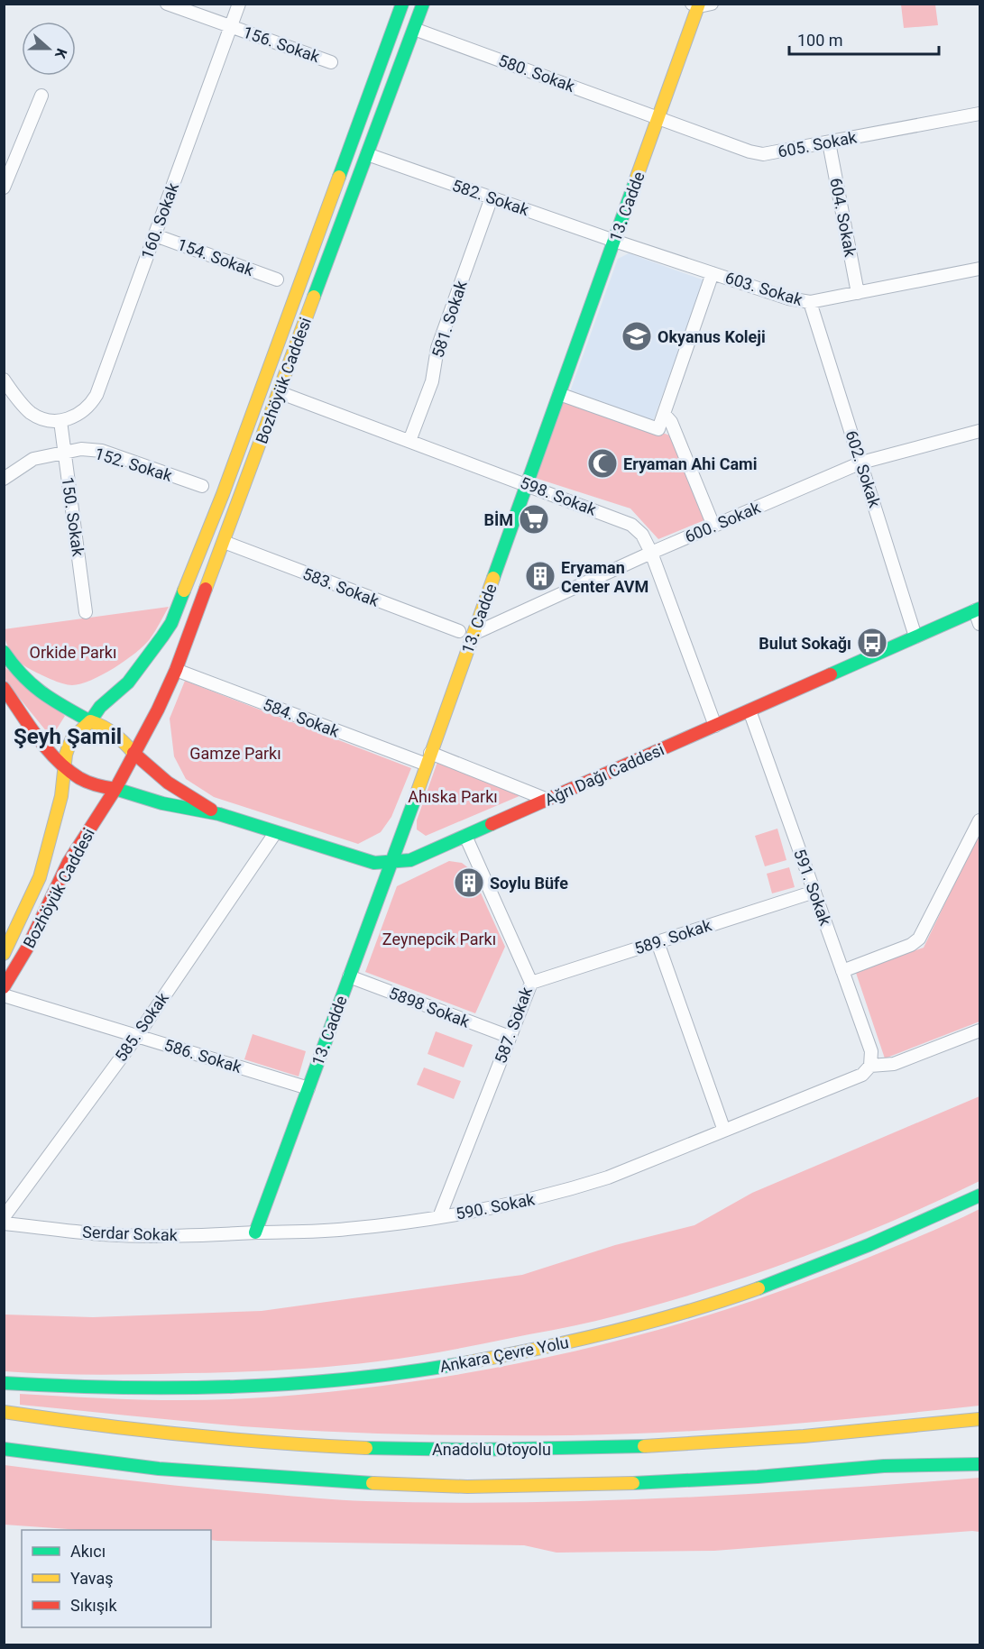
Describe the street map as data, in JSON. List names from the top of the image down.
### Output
{
  "streets": {
    "main road": [
      "13. Cadde",
      "Bozhöyük Caddesi",
      "Ağrı Dağı Caddesi",
      "Ankara Çevre Yolu",
      "Anadolu Otoyolu"
    ],
    "street": [
      "156. Sokak",
      "580. Sokak",
      "605. Sokak",
      "582. Sokak",
      "604. Sokak",
      "160. Sokak",
      "154. Sokak",
      "603. Sokak",
      "581. Sokak",
      "152. Sokak",
      "602. Sokak",
      "598. Sokak",
      "150. Sokak",
      "600. Sokak",
      "583. Sokak",
      "584. Sokak",
      "591. Sokak",
      "589. Sokak",
      "5898 Sokak",
      "587. Sokak",
      "585. Sokak",
      "586. Sokak",
      "590. Sokak",
      "Serdar Sokak"
    ]
  },
  "crossings": [
    ["156. Sokak", "160. Sokak"],
    ["580. Sokak", "605. Sokak"],
    ["580. Sokak", "13. Cadde"],
    ["580. Sokak", "Bozhöyük Caddesi"],
    ["605. Sokak", "13. Cadde"],
    ["605. Sokak", "604. Sokak"],
    ["582. Sokak", "13. Cadde"],
    ["582. Sokak", "603. Sokak"],
    ["582. Sokak", "581. Sokak"],
    ["582. Sokak", "Bozhöyük Caddesi"],
    ["13. Cadde", "603. Sokak"],
    ["13. Cadde", "598. Sokak"],
    ["13. Cadde", "600. Sokak"],
    ["13. Cadde", "584. Sokak"],
    ["13. Cadde", "Ağrı Dağı Caddesi"],
    ["13. Cadde", "5898 Sokak"],
    ["13. Cadde", "586. Sokak"],
    ["13. Cadde", "590. Sokak"],
    ["13. Cadde", "Serdar Sokak"],
    ["604. Sokak", "603. Sokak"],
    ["160. Sokak", "154. Sokak"],
    ["160. Sokak", "150. Sokak"],
    ["603. Sokak", "602. Sokak"],
    ["581. Sokak", "598. Sokak"],
    ["Bozhöyük Caddesi", "598. Sokak"],
    ["Bozhöyük Caddesi", "583. Sokak"],
    ["Bozhöyük Caddesi", "584. Sokak"],
    ["Bozhöyük Caddesi", "Ağrı Dağı Caddesi"],
    ["152. Sokak", "150. Sokak"],
    ["602. Sokak", "600. Sokak"],
    ["602. Sokak", "Ağrı Dağı Caddesi"],
    ["598. Sokak", "600. Sokak"],
    ["598. Sokak", "Ağrı Dağı Caddesi"],
    ["584. Sokak", "Ağrı Dağı Caddesi"],
    ["Ağrı Dağı Caddesi", "591. Sokak"],
    ["Ağrı Dağı Caddesi", "587. Sokak"],
    ["Ağrı Dağı Caddesi", "585. Sokak"],
    ["591. Sokak", "589. Sokak"],
    ["591. Sokak", "590. Sokak"],
    ["589. Sokak", "587. Sokak"],
    ["5898 Sokak", "587. Sokak"],
    ["587. Sokak", "590. Sokak"],
    ["585. Sokak", "586. Sokak"],
    ["590. Sokak", "Serdar Sokak"]
  ],
  "districts": ["Şeyh Şamil"],
  "parks": [
    "Orkide Parkı",
    "Gamze Parkı",
    "Ahıska Parkı",
    "Zeynepcik Parkı"
  ],
  "places": {
    "school or university": ["Okyanus Koleji"],
    "mosque": ["Eryaman Ahi Cami"],
    "supermarket": ["BİM"],
    "building": ["Eryaman Center AVM", "Soylu Büfe"],
    "bus stop": ["Bulut Sokağı"]
  },
  "legend": ["Akıcı", "Yavaş", "Sıkışık"],
  "scale_bar": "100 m",
  "north": "right"
}
